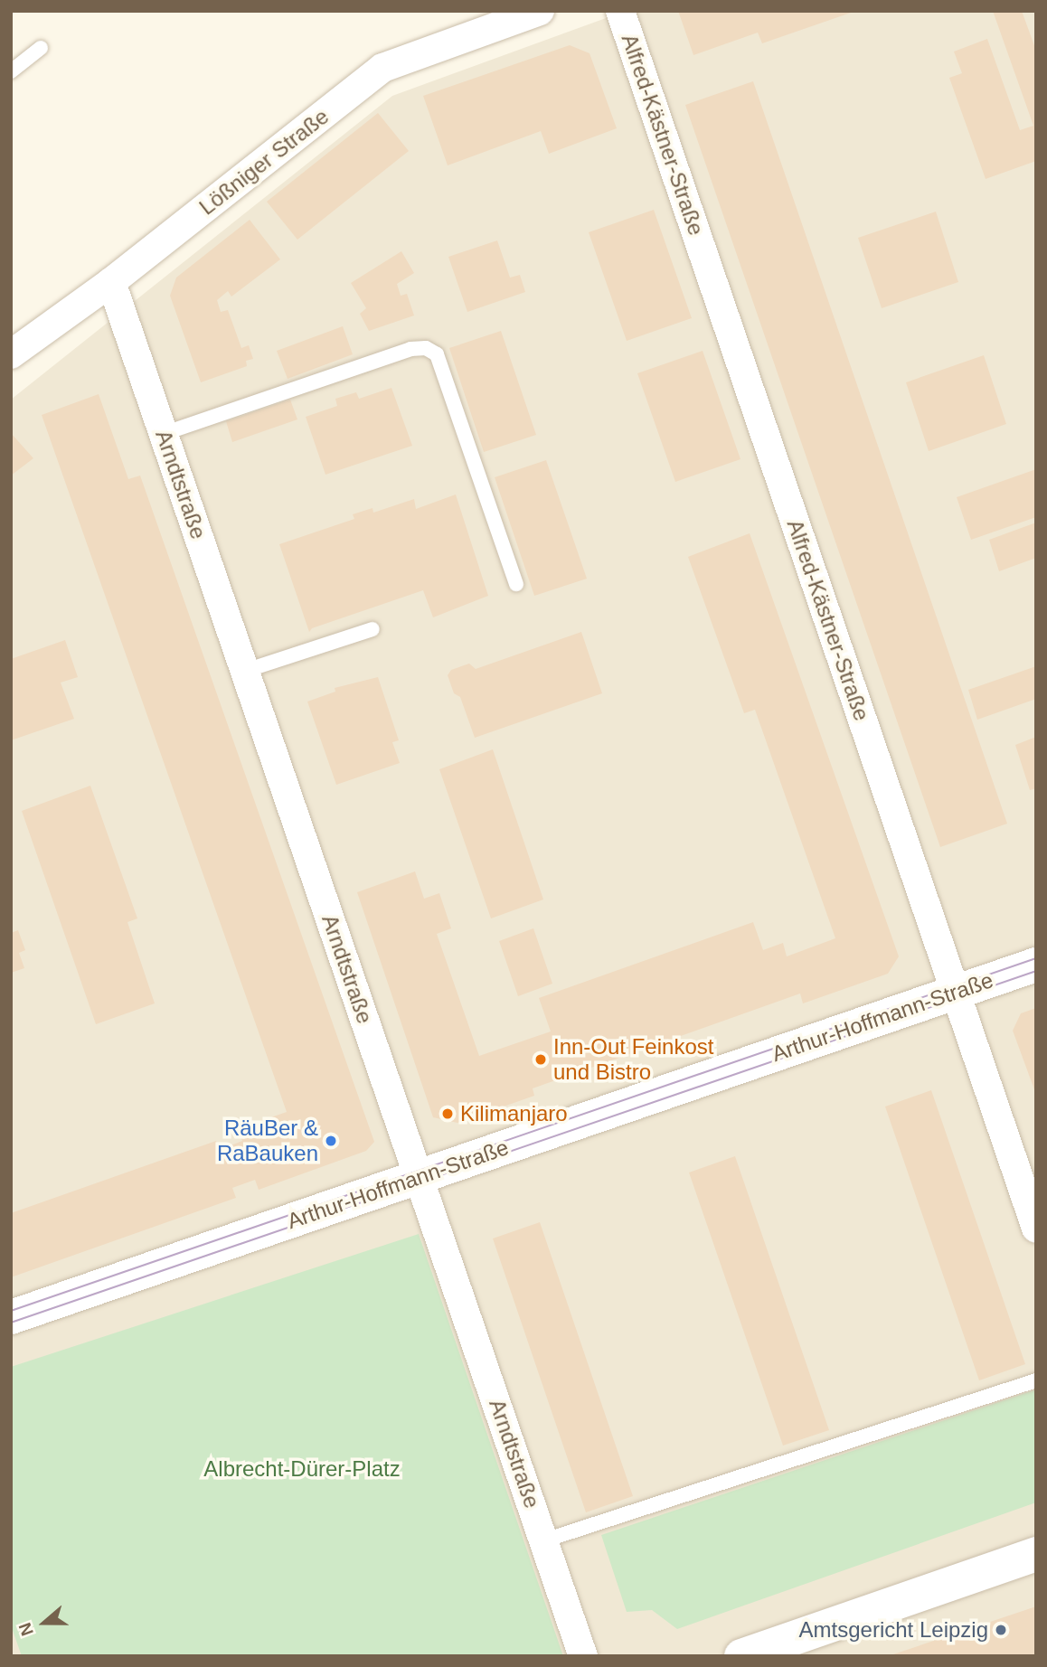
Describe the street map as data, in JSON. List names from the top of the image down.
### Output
{
  "streets": {
    "street": [
      "Alfred-Kästner-Straße",
      "Lößniger Straße",
      "Arndtstraße",
      "Arthur-Hoffmann-Straße"
    ]
  },
  "crossings": [
    ["Alfred-Kästner-Straße", "Arthur-Hoffmann-Straße"],
    ["Lößniger Straße", "Arndtstraße"],
    ["Arndtstraße", "Arthur-Hoffmann-Straße"]
  ],
  "parks": ["Albrecht-Dürer-Platz"],
  "places": [
    "Inn-Out Feinkost und Bistro",
    "Kilimanjaro",
    "RäuBer & RaBauken",
    "Amtsgericht Leipzig"
  ],
  "north": "left"
}
